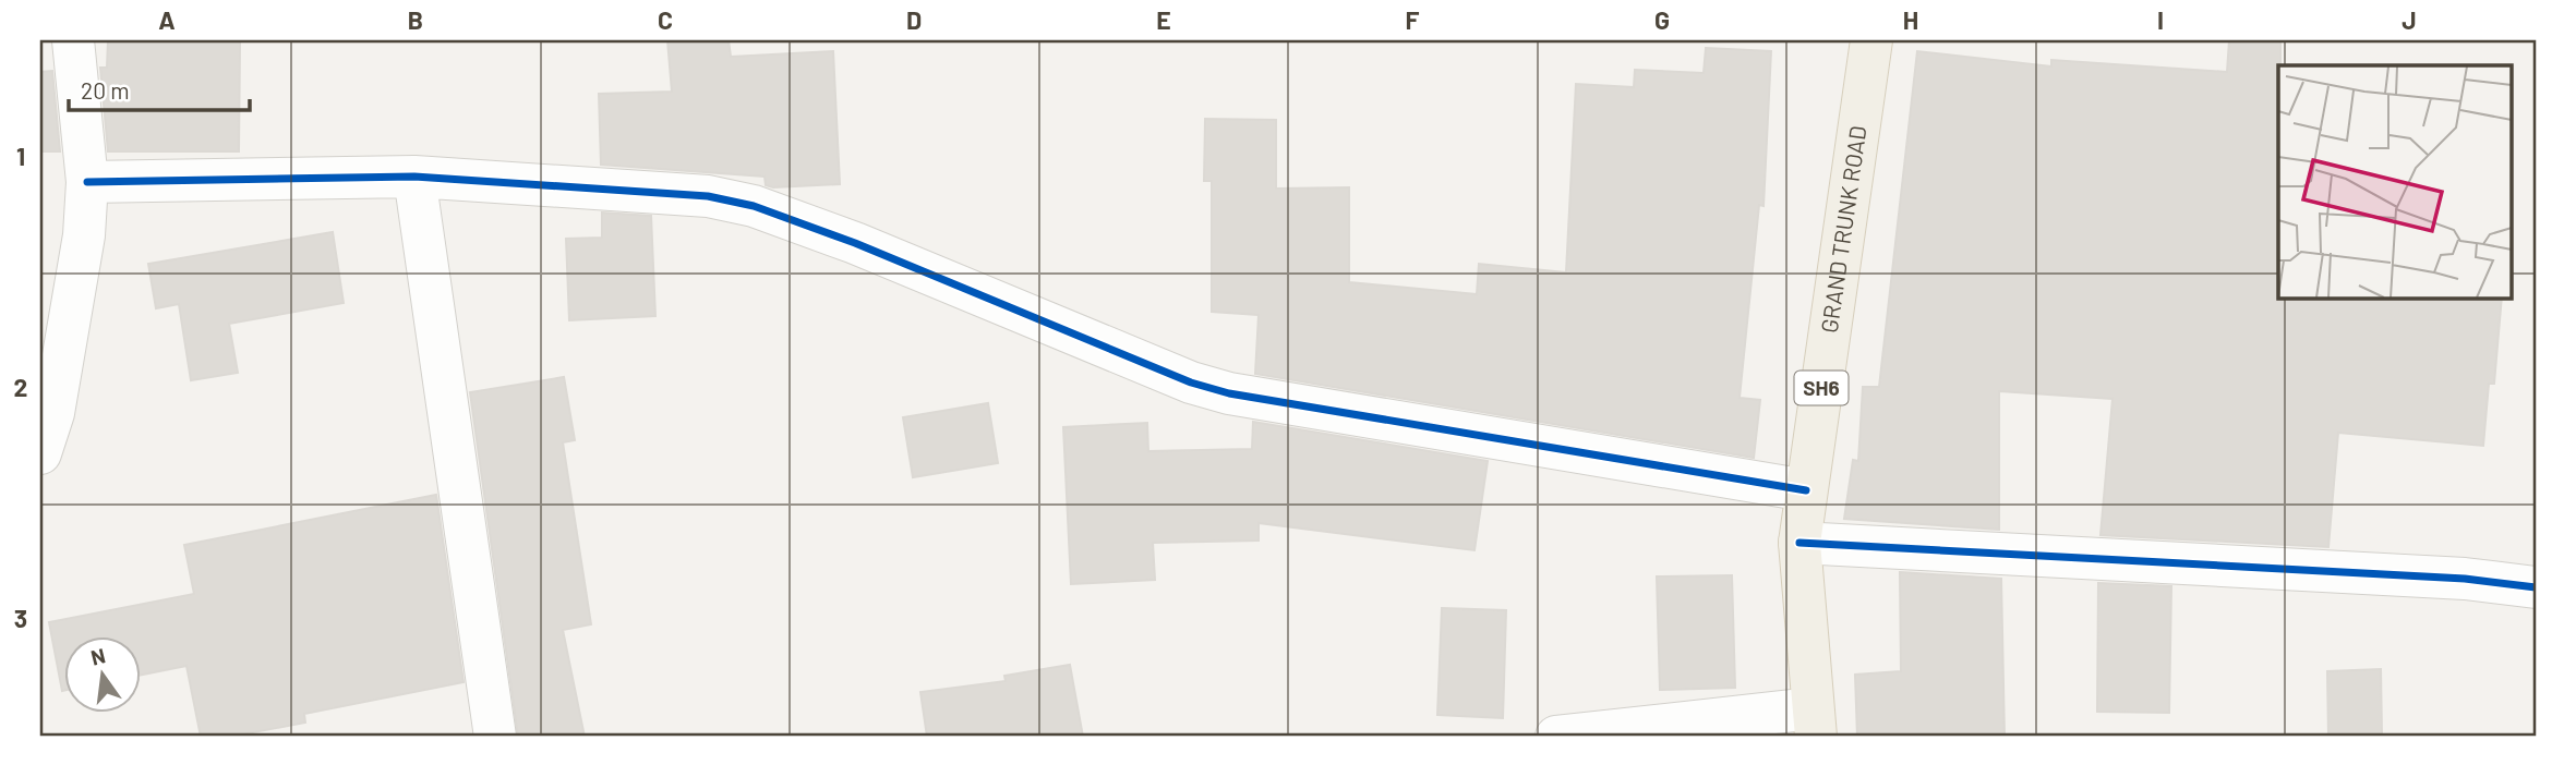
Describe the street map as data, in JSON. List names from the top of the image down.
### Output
{
  "streets": {
    "main road": ["GRAND TRUNK ROAD", "SH6"]
  },
  "scale_bar": "20 m",
  "north": "top",
  "grid": {
    "columns": [
      "A",
      "B",
      "C",
      "D",
      "E",
      "F",
      "G",
      "H",
      "I",
      "J"
    ],
    "rows": ["1", "2", "3"]
  }
}
